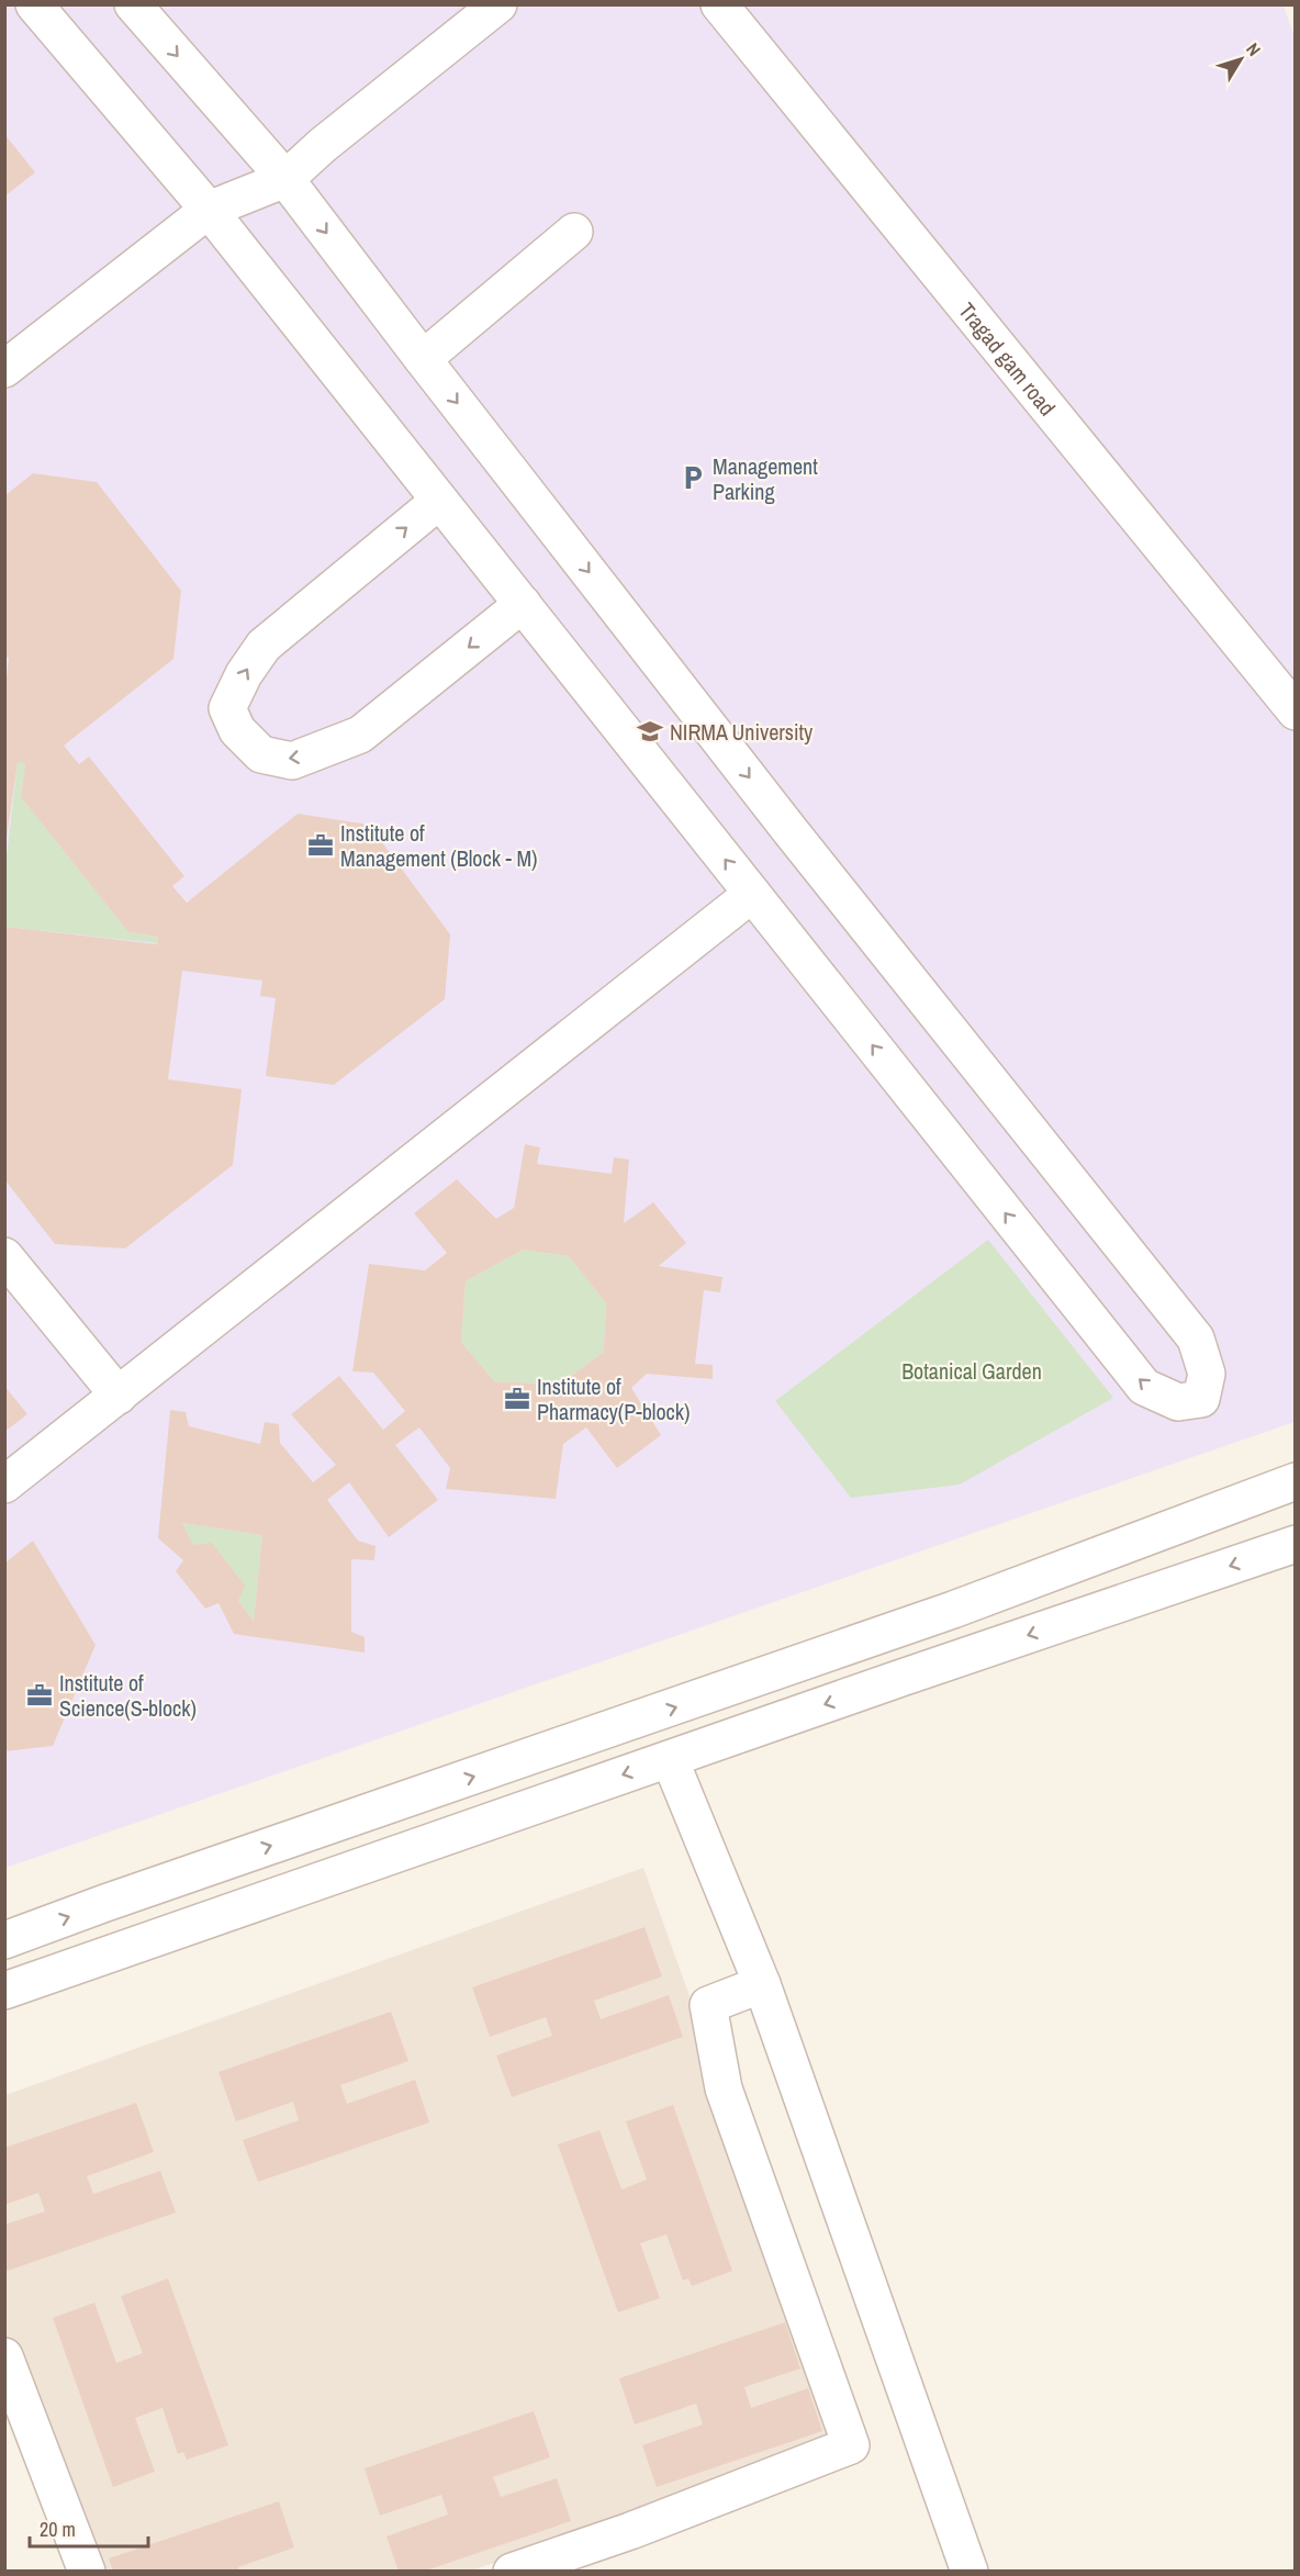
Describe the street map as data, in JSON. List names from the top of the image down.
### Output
{
  "streets": {
    "street": ["Tragad gam road"]
  },
  "parks": ["Botanical Garden"],
  "places": {
    "parking": ["Management Parking"],
    "school or university": ["NIRMA University"],
    "office": ["Institute of Management (Block - M)", "Institute of Pharmacy(P-block)", "Institute of Science(S-block)"]
  },
  "scale_bar": "20 m",
  "north": "top right"
}
